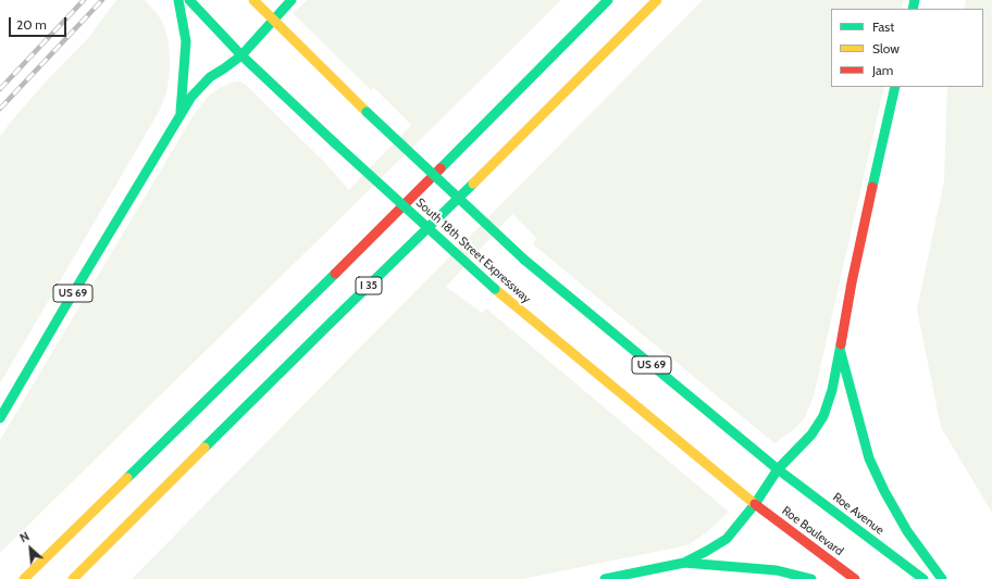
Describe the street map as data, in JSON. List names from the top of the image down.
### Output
{
  "streets": {
    "main road": [
      "South 18th Street Expressway",
      "I 35",
      "US 69",
      "Roe Avenue",
      "Roe Boulevard"
    ]
  },
  "crossings": [
    ["South 18th Street Expressway", "Roe Boulevard"],
    ["US 69", "Roe Avenue"]
  ],
  "legend": ["Fast", "Slow", "Jam"],
  "scale_bar": "20 m",
  "north": "top left"
}
